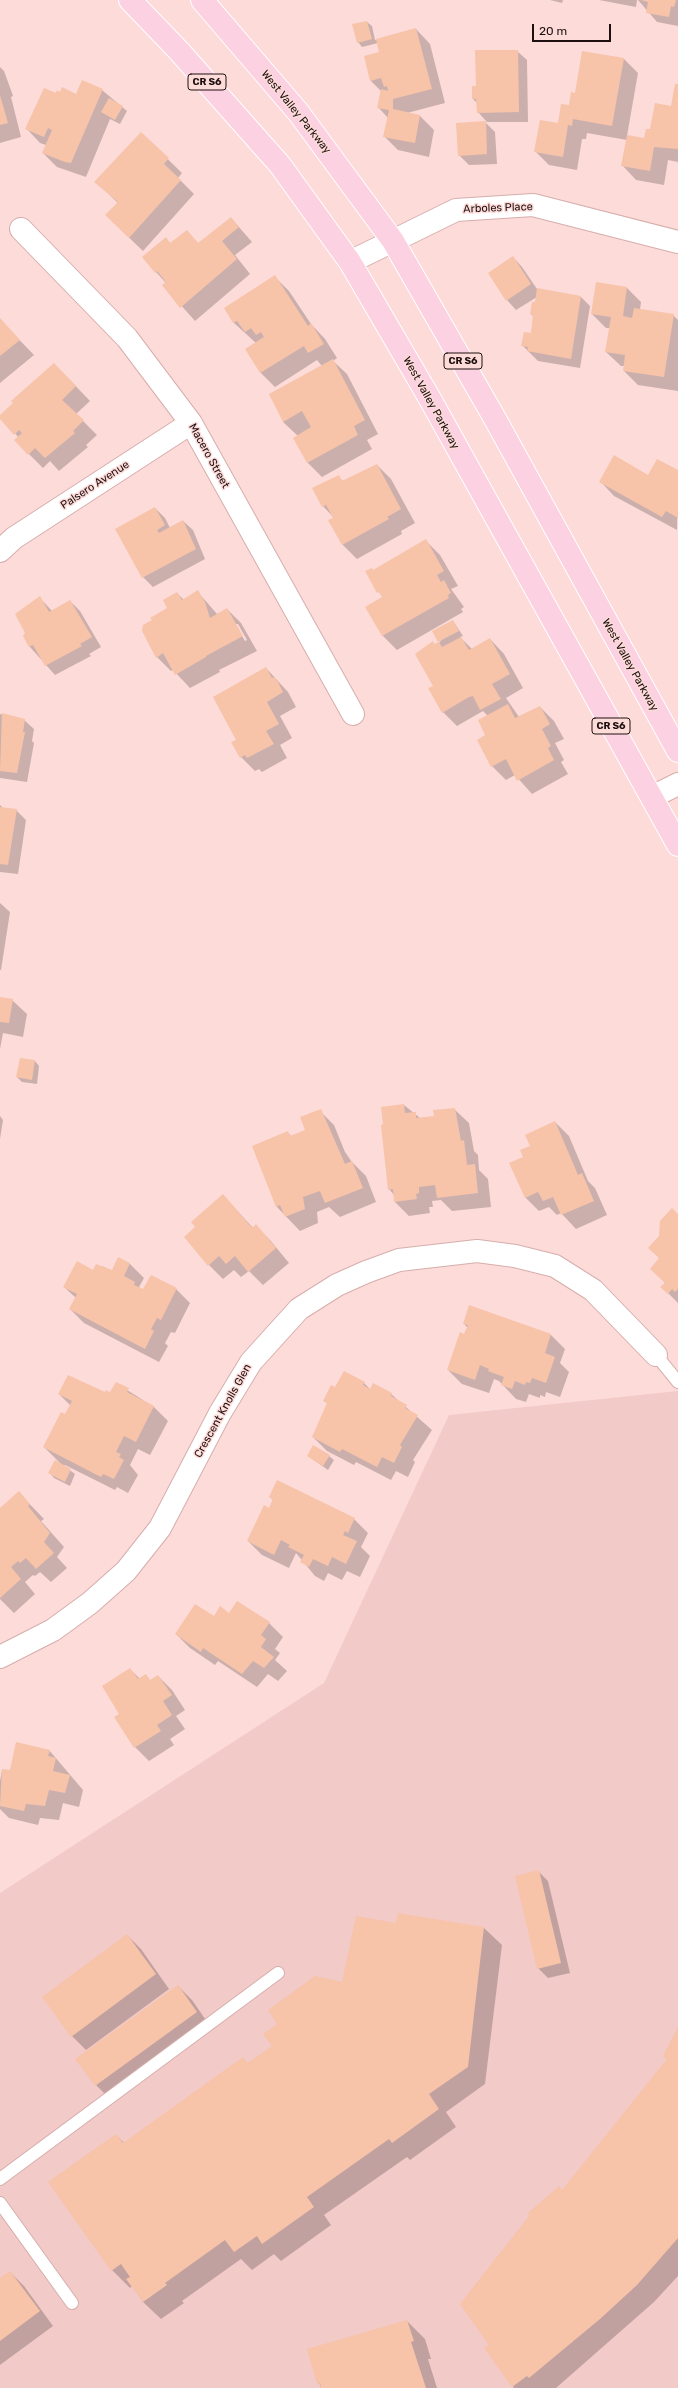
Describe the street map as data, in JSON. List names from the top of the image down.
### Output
{
  "streets": {
    "main road": ["CR S6", "West Valley Parkway"],
    "street": [
      "Arboles Place",
      "Macero Street",
      "Palsero Avenue",
      "Crescent Knolls Glen"
    ]
  },
  "crossings": [
    ["West Valley Parkway", "Arboles Place"],
    ["Macero Street", "Palsero Avenue"]
  ],
  "scale_bar": "20 m"
}
